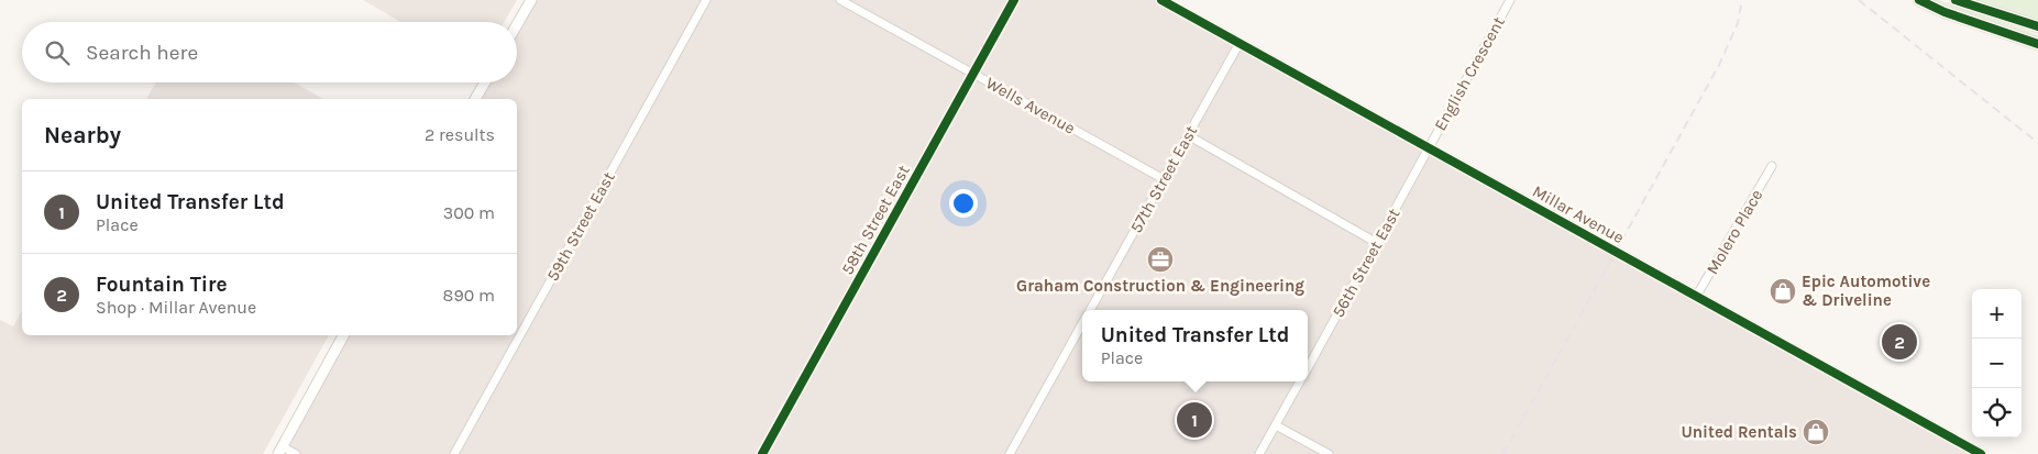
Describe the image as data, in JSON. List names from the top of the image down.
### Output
{
  "streets": {
    "street": [
      "English Crescent",
      "Wells Avenue",
      "57th Street East",
      "Millar Avenue",
      "58th Street East",
      "59th Street East",
      "Molero Place",
      "56th Street East"
    ]
  },
  "crossings": [
    ["English Crescent", "Millar Avenue"],
    ["English Crescent", "56th Street East"],
    ["Wells Avenue", "57th Street East"],
    ["Wells Avenue", "58th Street East"],
    ["57th Street East", "Millar Avenue"],
    ["Millar Avenue", "Molero Place"],
    ["Millar Avenue", "56th Street East"]
  ],
  "places": {
    "office": ["Graham Construction & Engineering"],
    "shop": ["Epic Automotive & Driveline", "United Rentals"]
  },
  "page": {
    "search": "Search here",
    "heading": ["Nearby", "2 results"],
    "list": [
      {
        "mark": "1",
        "name": "United Transfer Ltd",
        "note": "Place",
        "value": "300 m"
      },
      {
        "mark": "2",
        "name": "Fountain Tire",
        "note": "Shop · Millar Avenue",
        "value": "890 m"
      }
    ],
    "map_buttons": ["+", "−"],
    "popup": ["United Transfer Ltd", "Place"],
    "pins": ["2", "1"]
  }
}
